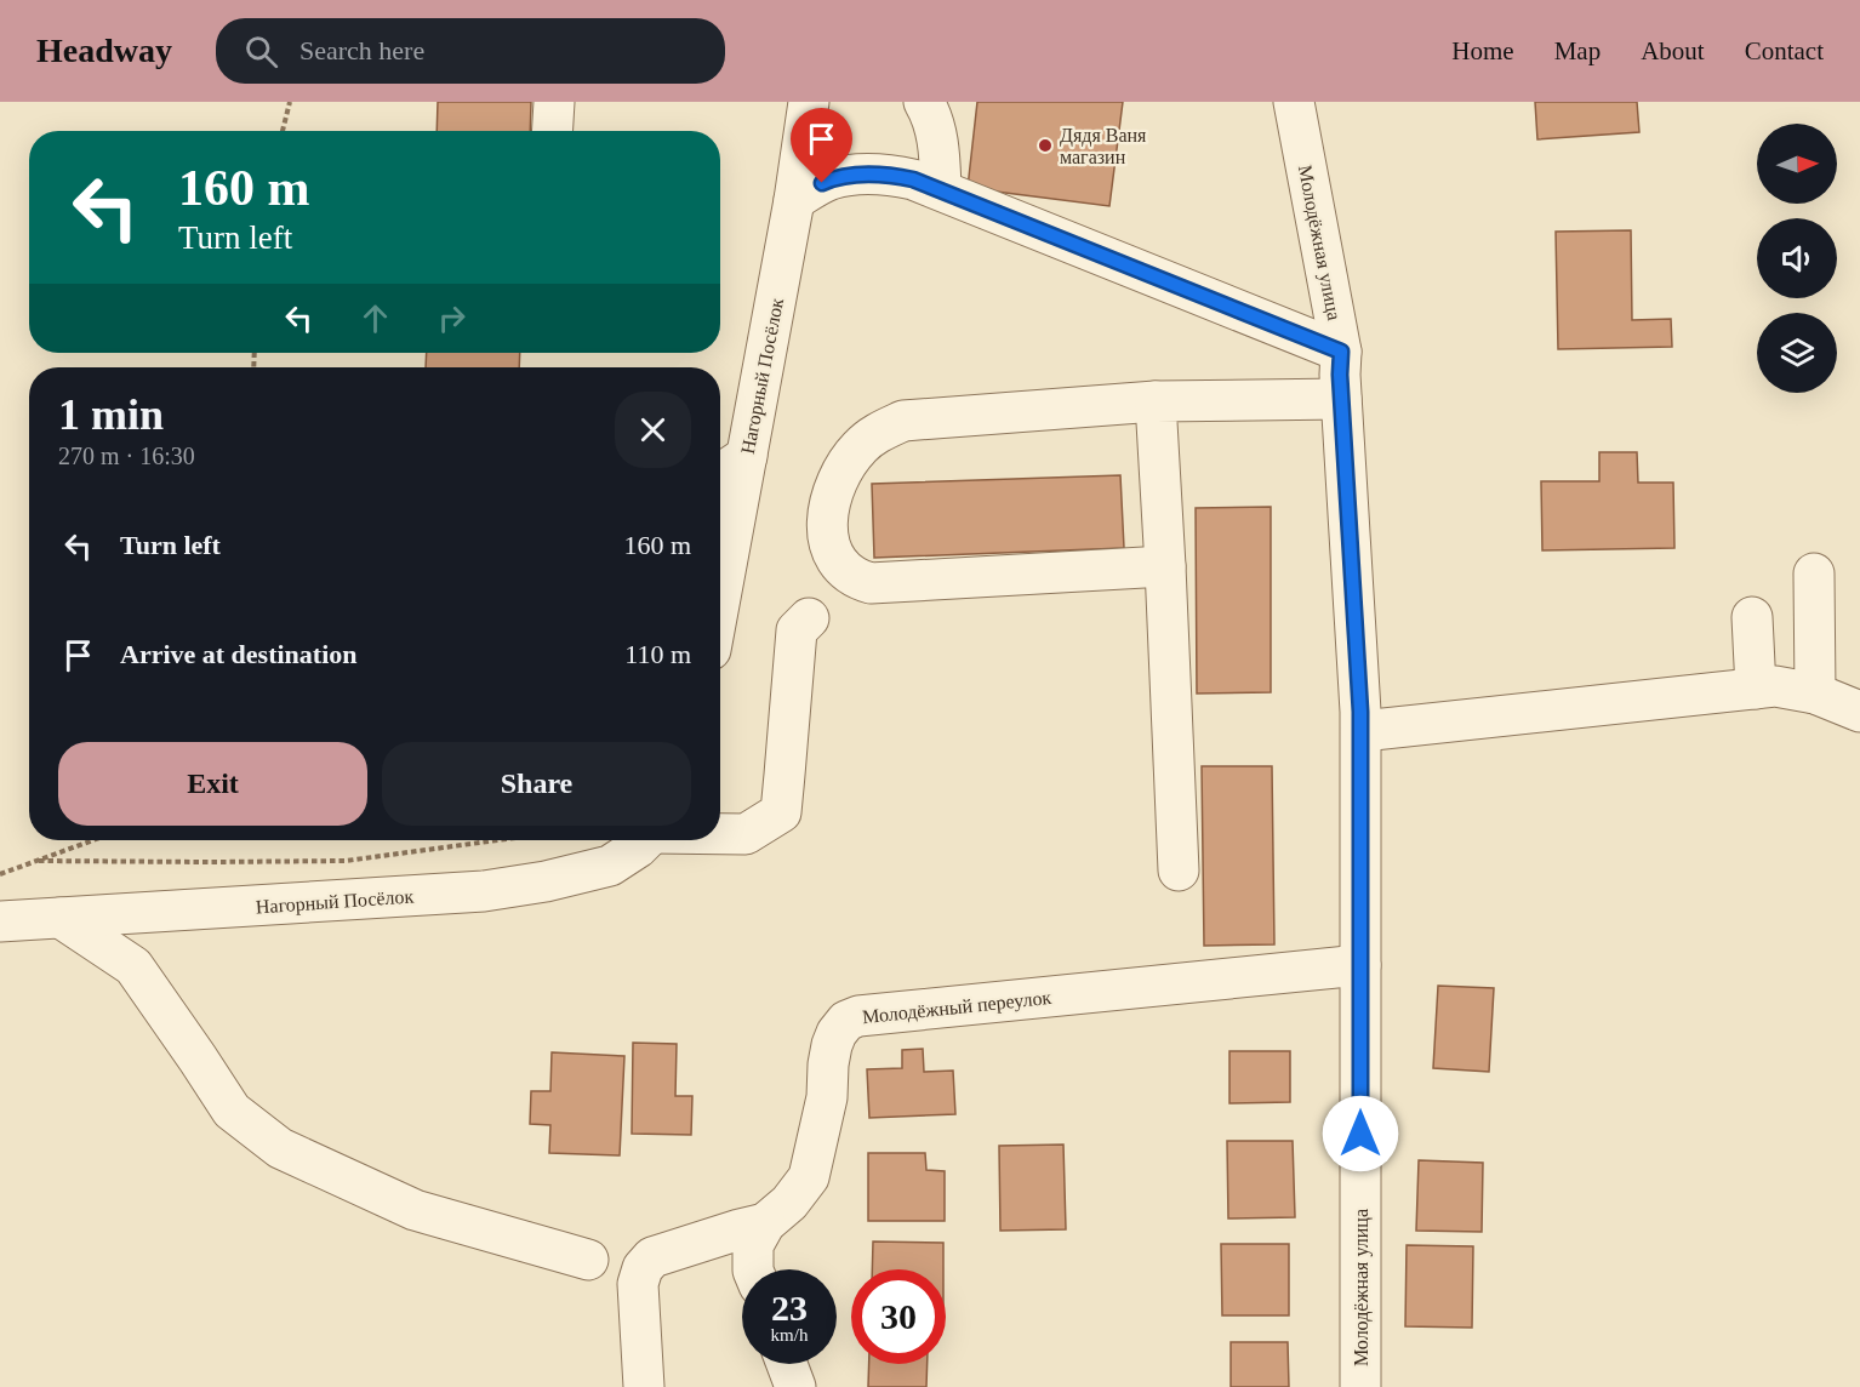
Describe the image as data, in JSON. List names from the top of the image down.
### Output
{
  "streets": {
    "street": ["Молодёжная улица", "Нагорный Посёлок", "Молодёжный переулок"]
  },
  "crossings": [
    ["Молодёжная улица", "Молодёжный переулок"]
  ],
  "places": ["Дядя Ваня магазин"],
  "north": "right",
  "page": {
    "header": "Headway",
    "search": "Search here",
    "nav": [
      "Home",
      "Map",
      "About",
      "Contact"
    ],
    "turn": ["160 m", "Turn left"],
    "heading": ["1 min", "270 m · 16:30"],
    "list": [
      {
        "name": "Turn left",
        "value": "160 m"
      },
      {
        "name": "Arrive at destination",
        "value": "110 m"
      }
    ],
    "buttons": ["Exit", "Share"],
    "speed": "23 km/h",
    "limit": "30"
  }
}
